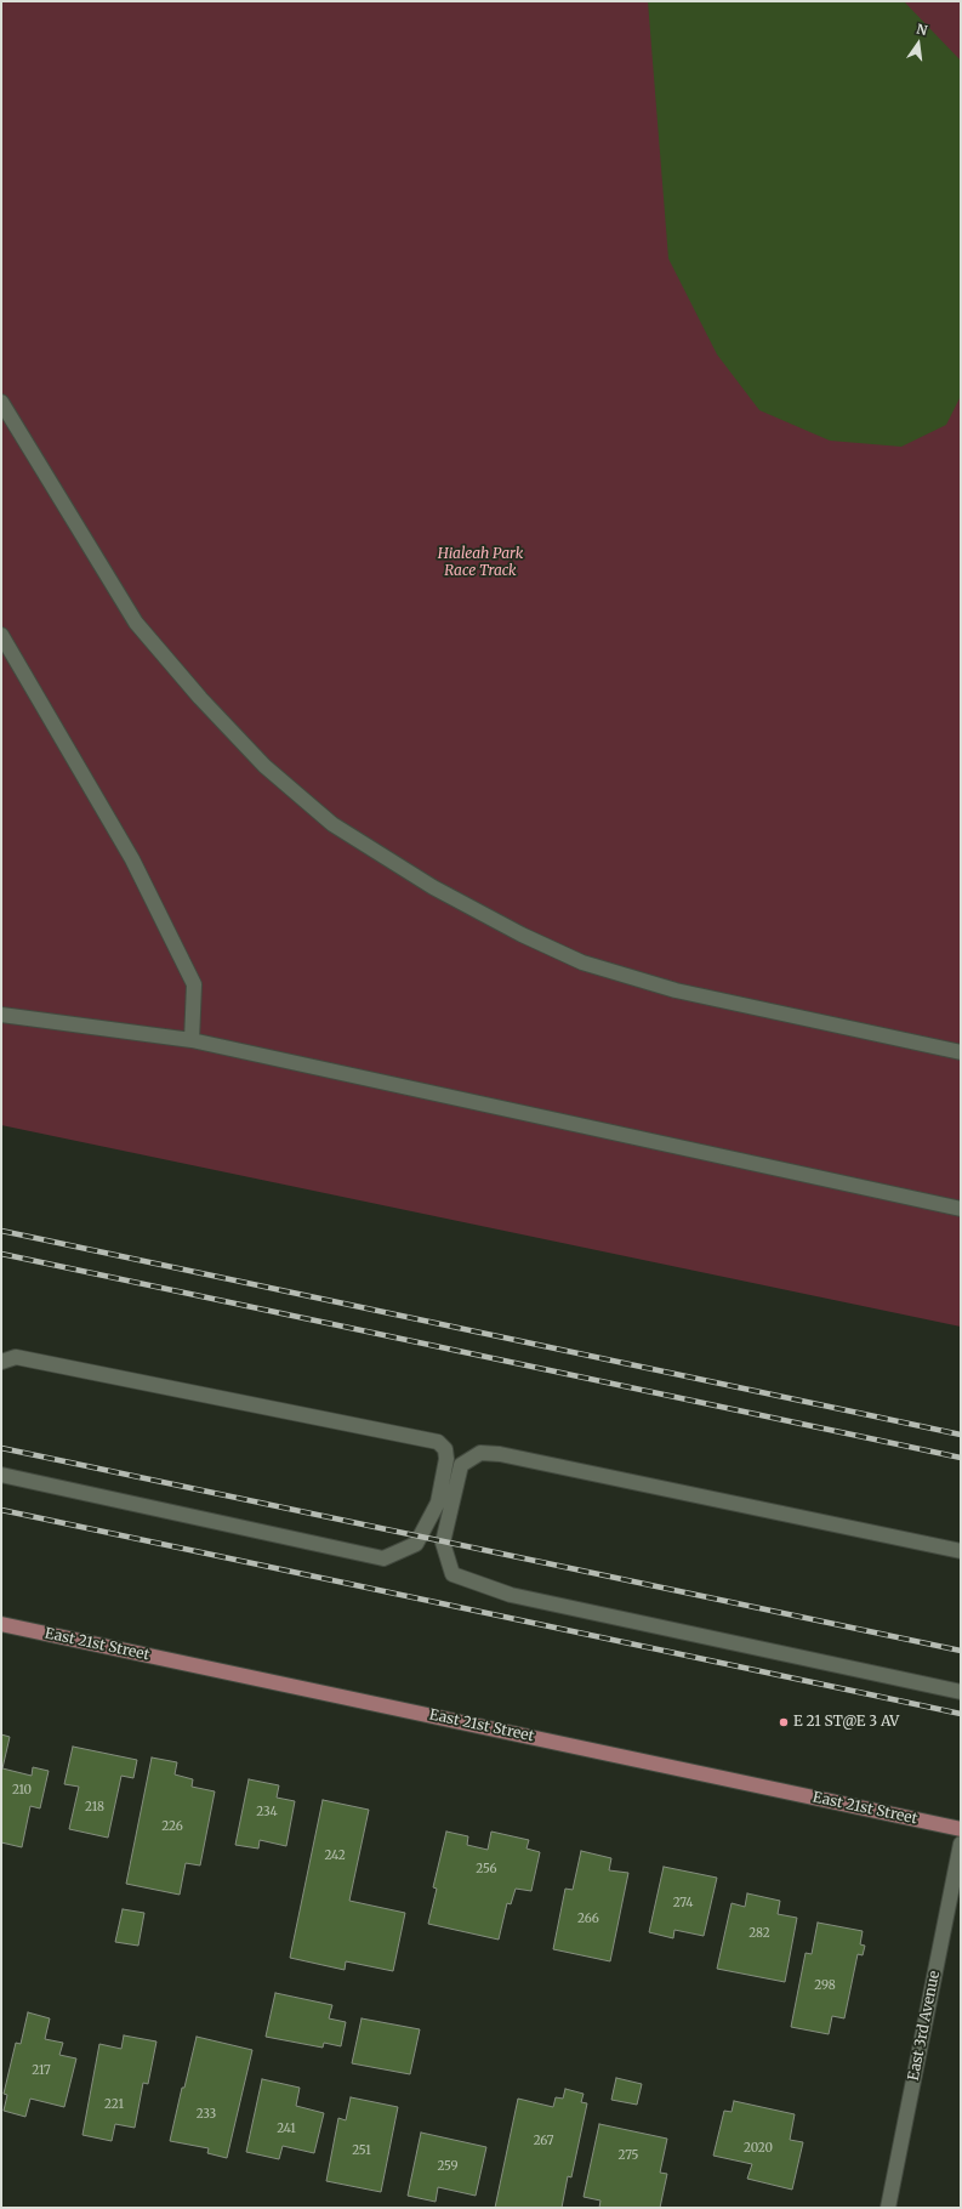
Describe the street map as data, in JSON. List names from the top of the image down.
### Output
{
  "streets": {
    "main road": ["East 21st Street"],
    "street": ["East 3rd Avenue"]
  },
  "parks": ["Hialeah Park Race Track"],
  "places": ["E 21 ST@E 3 AV"],
  "house_numbers": [
    "210",
    "218",
    "234",
    "226",
    "242",
    "256",
    "274",
    "266",
    "282",
    "298",
    "217",
    "221",
    "233",
    "241",
    "267",
    "2020",
    "251",
    "275",
    "259"
  ],
  "north": "top"
}
